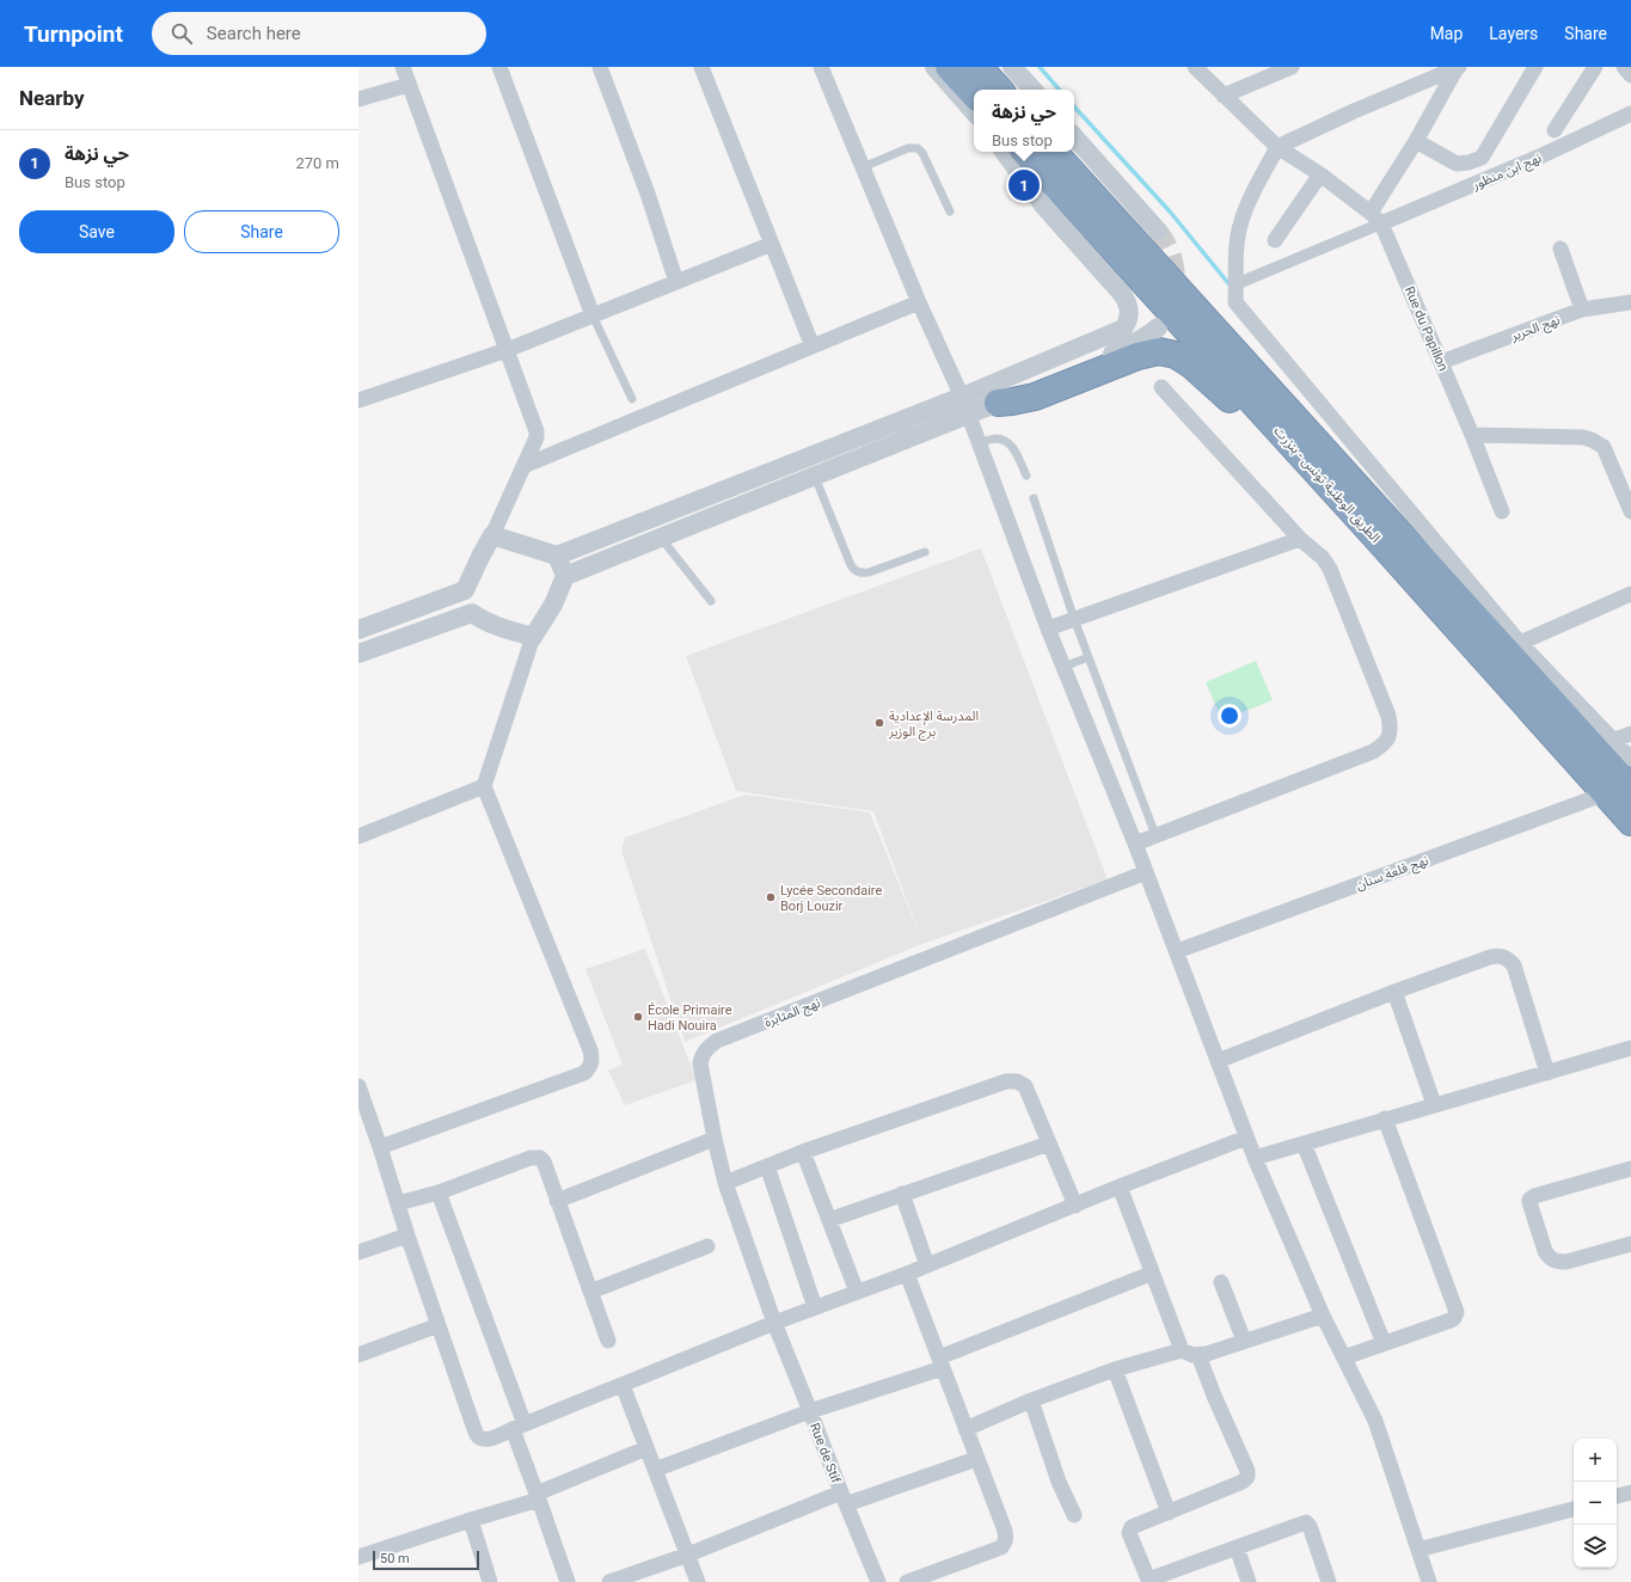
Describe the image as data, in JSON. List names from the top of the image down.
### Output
{
  "streets": {
    "highway": ["الطريق الوطنية تونس - بنزرت"],
    "street": [
      "نهج ابن منظور",
      "نهج الحرير",
      "Rue du Papillon",
      "نهج قلعة سنان",
      "نهج المثابرة",
      "Rue de Stif"
    ]
  },
  "crossings": [
    ["نهج ابن منظور", "Rue du Papillon"],
    ["نهج الحرير", "Rue du Papillon"],
    ["الطريق الوطنية تونس - بنزرت", "نهج قلعة سنان"],
    ["نهج المثابرة", "Rue de Stif"]
  ],
  "places": ["المدرسة الإعدادية برج الوزير", "Lycée Secondaire Borj Louzir", "École Primaire Hadi Nouira"],
  "scale_bar": "50 m",
  "page": {
    "header": "Turnpoint",
    "search": "Search here",
    "nav": ["Map", "Layers", "Share"],
    "heading": "Nearby",
    "popup": ["حي نزهة", "Bus stop"],
    "list": [
      {
        "mark": "1",
        "name": "حي نزهة",
        "note": "Bus stop",
        "value": "270 m"
      }
    ],
    "pins": "1",
    "buttons": ["Save", "Share"],
    "map_buttons": ["+", "−"],
    "scale": "50 m"
  }
}
